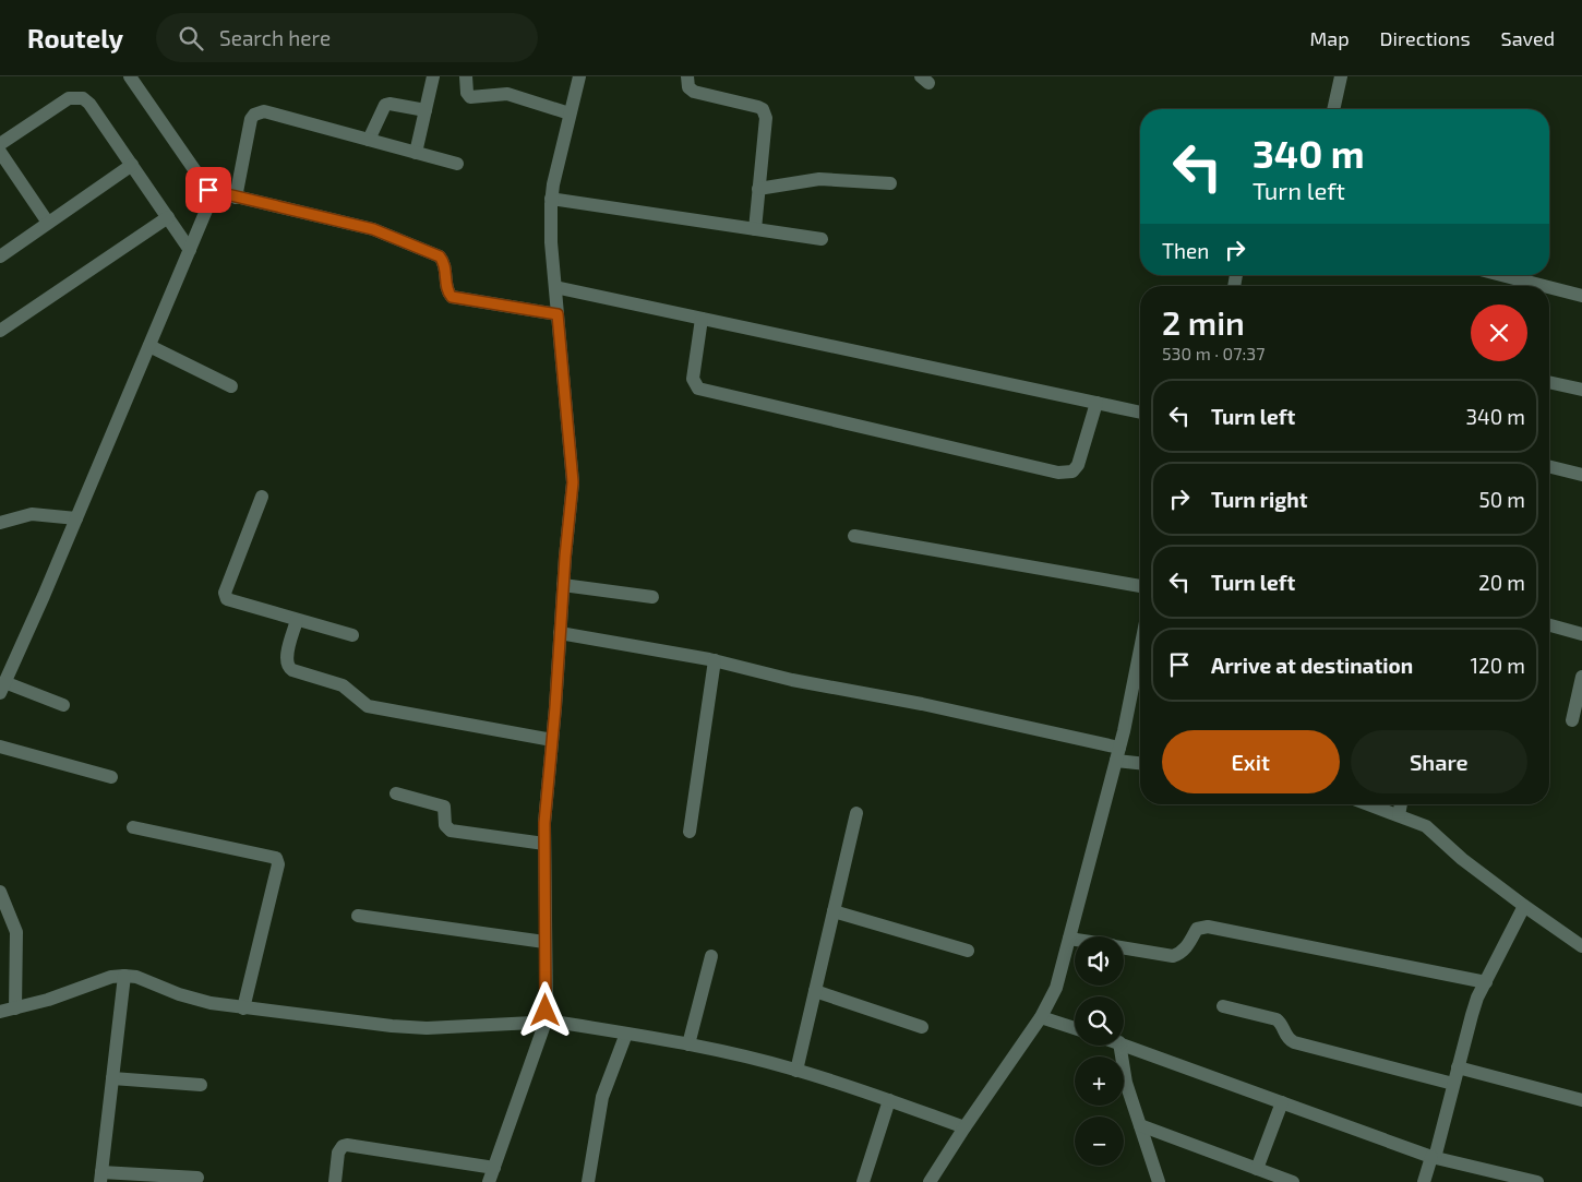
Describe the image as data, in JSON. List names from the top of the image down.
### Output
{
  "page": {
    "header": "Routely",
    "search": "Search here",
    "nav": ["Map", "Directions", "Saved"],
    "turn": ["340 m", "Turn left"],
    "then": "Then",
    "heading": ["2 min", "530 m · 07:37"],
    "list": [
      {
        "name": "Turn left",
        "value": "340 m"
      },
      {
        "name": "Turn right",
        "value": "50 m"
      },
      {
        "name": "Turn left",
        "value": "20 m"
      },
      {
        "name": "Arrive at destination",
        "value": "120 m"
      }
    ],
    "buttons": ["Exit", "Share"],
    "map_buttons": ["+", "−"]
  }
}
